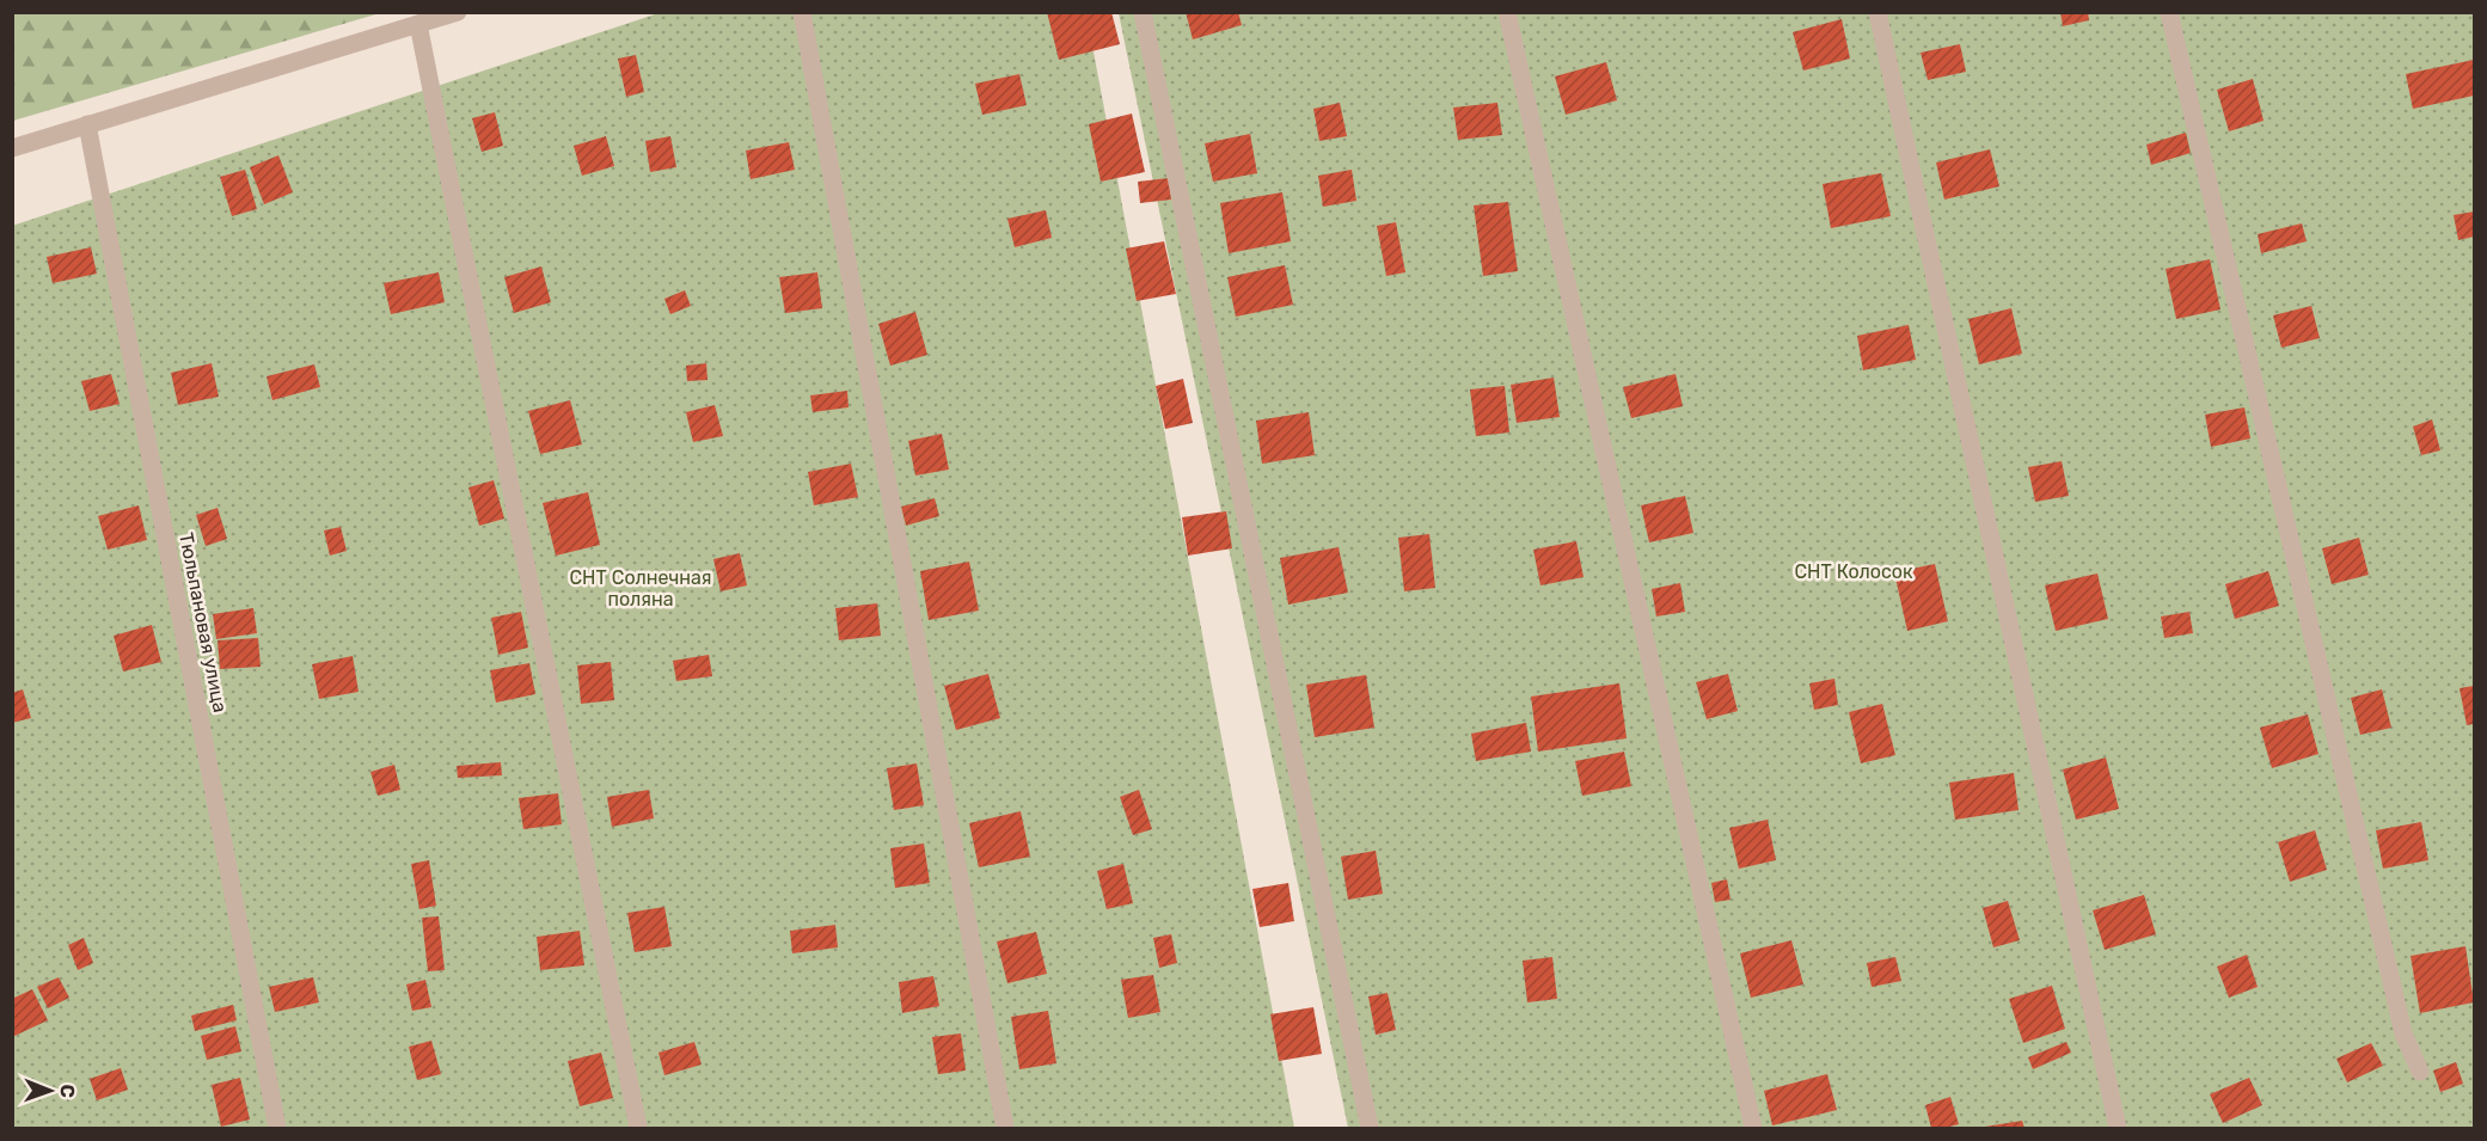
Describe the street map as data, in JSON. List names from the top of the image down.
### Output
{
  "streets": {
    "street": ["Тюльпановая улица"]
  },
  "parks": ["СНТ Колосок", "СНТ Солнечная поляна"],
  "north": "right"
}
